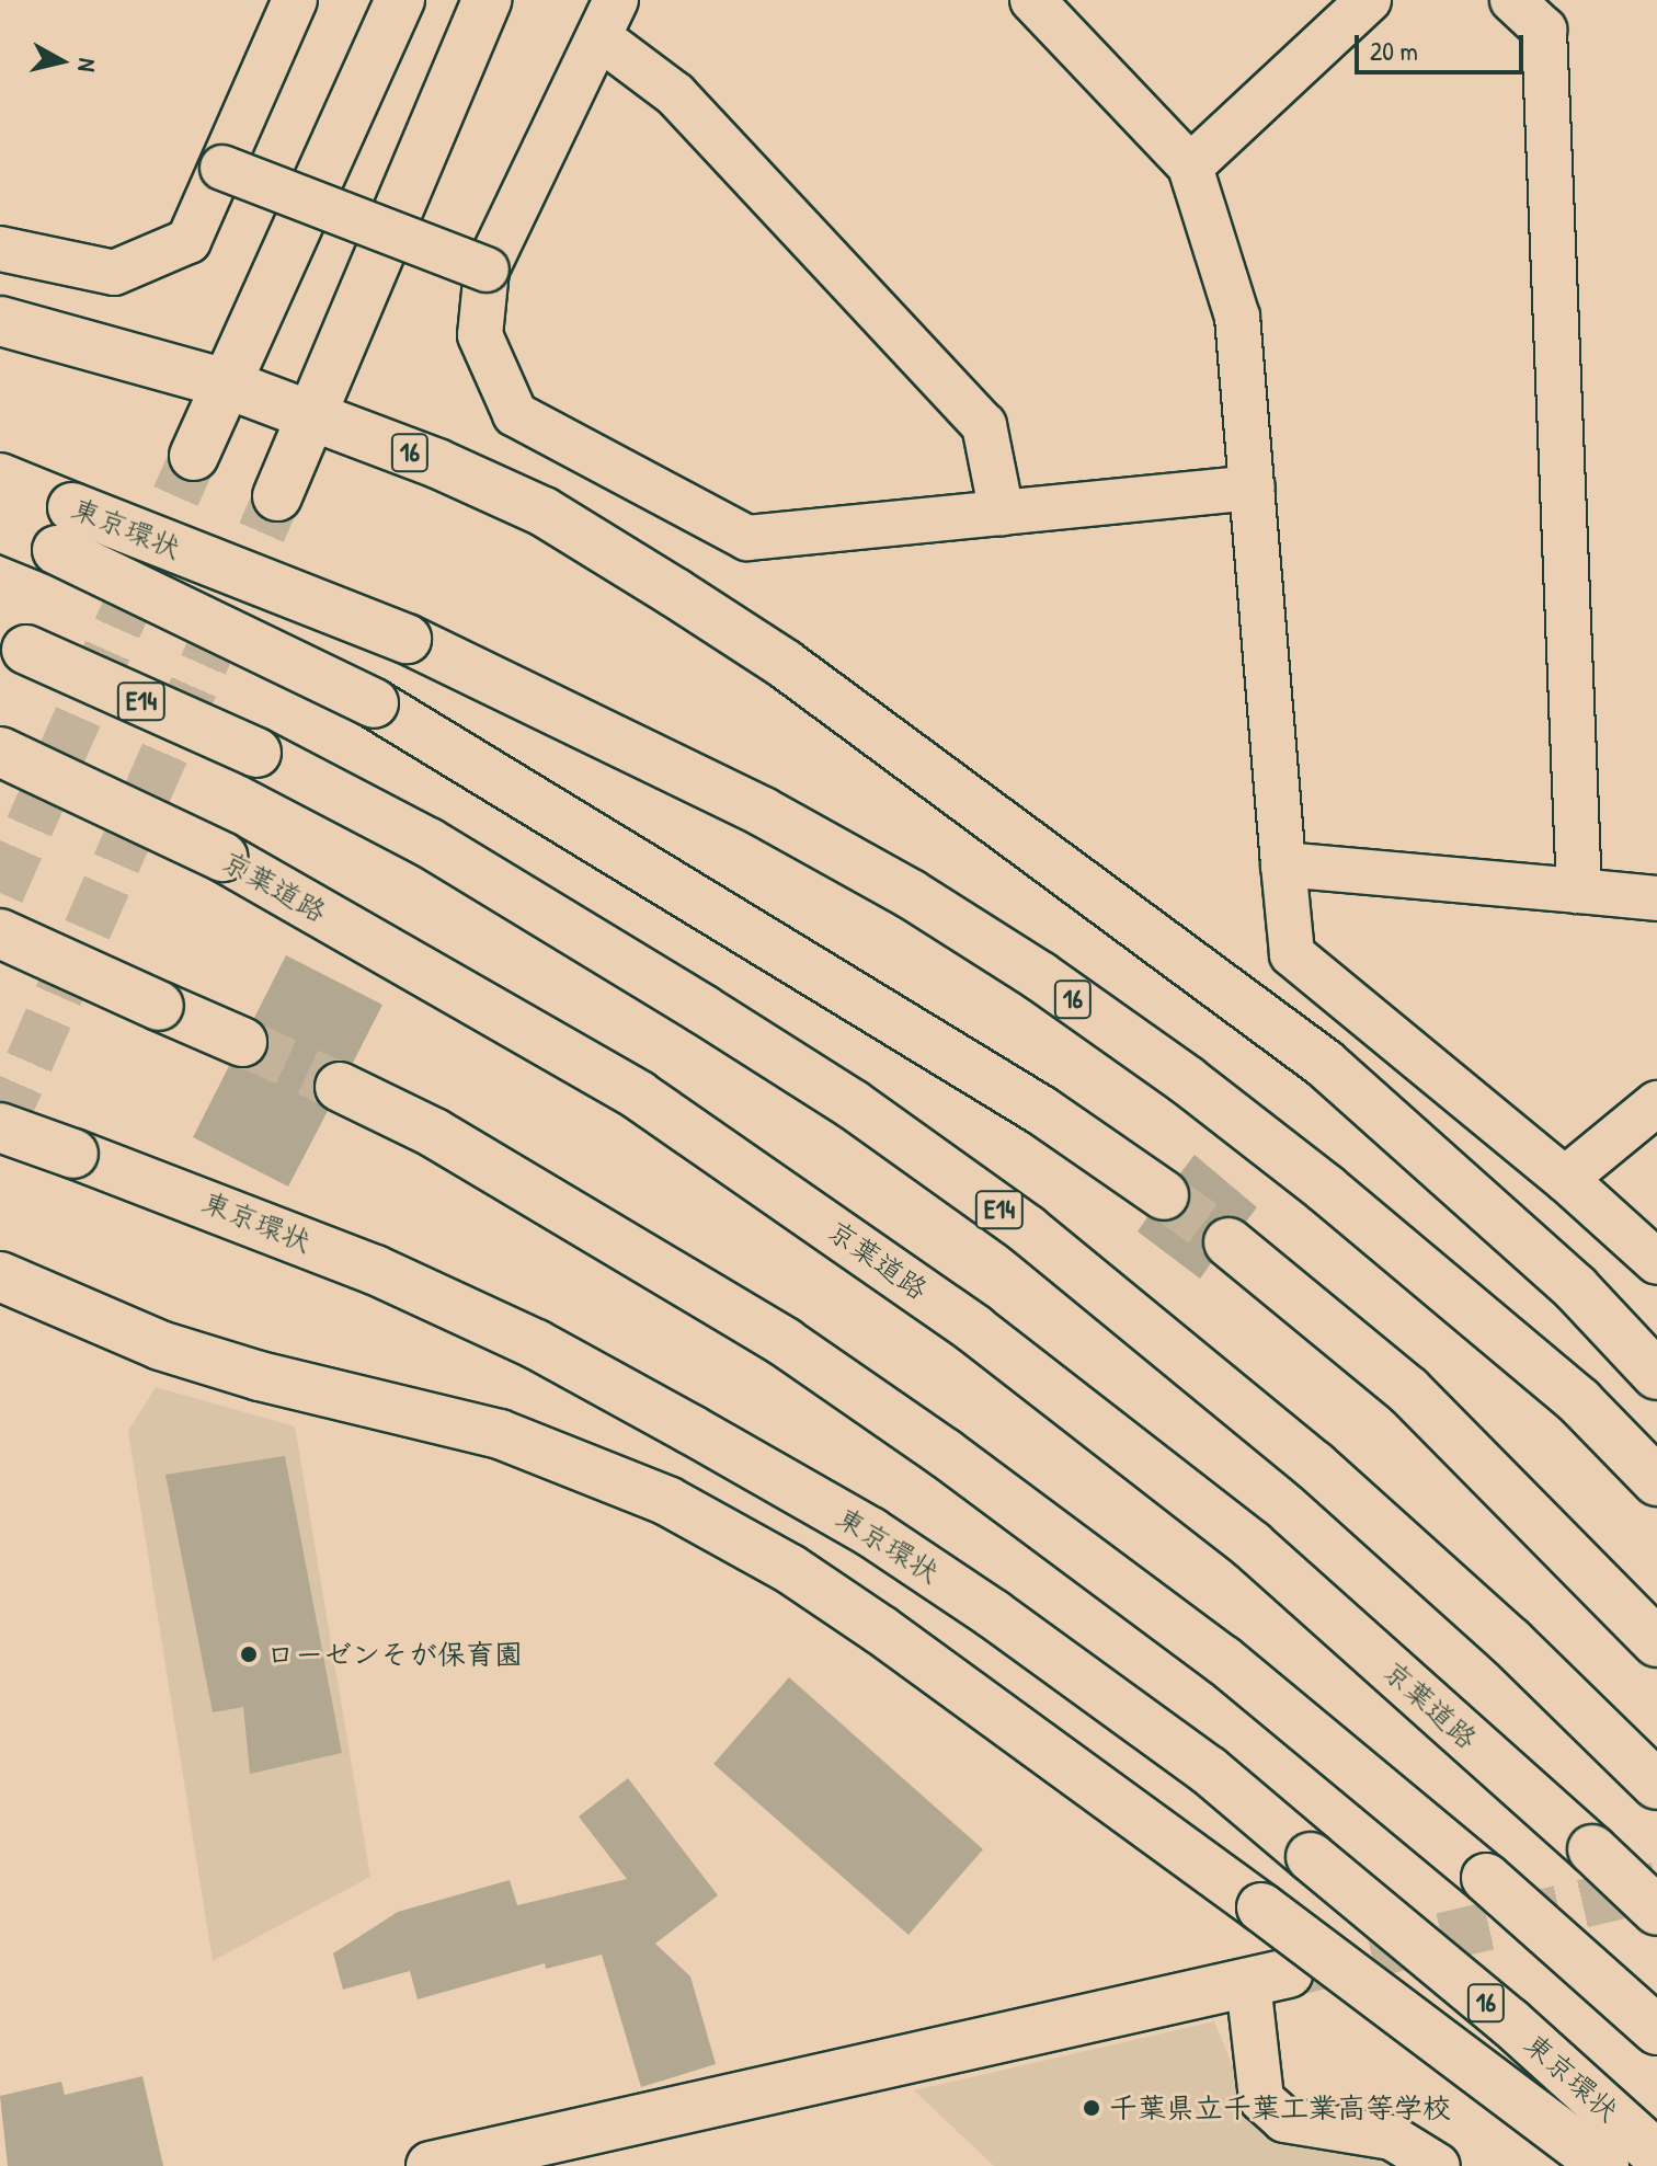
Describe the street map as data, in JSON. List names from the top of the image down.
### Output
{
  "streets": {
    "main road": [
      "16",
      "東京環状",
      "E14",
      "京葉道路"
    ]
  },
  "places": ["ローゼンそが保育園", "千葉県立千葉工業高等学校"],
  "scale_bar": "20 m",
  "north": "right"
}
